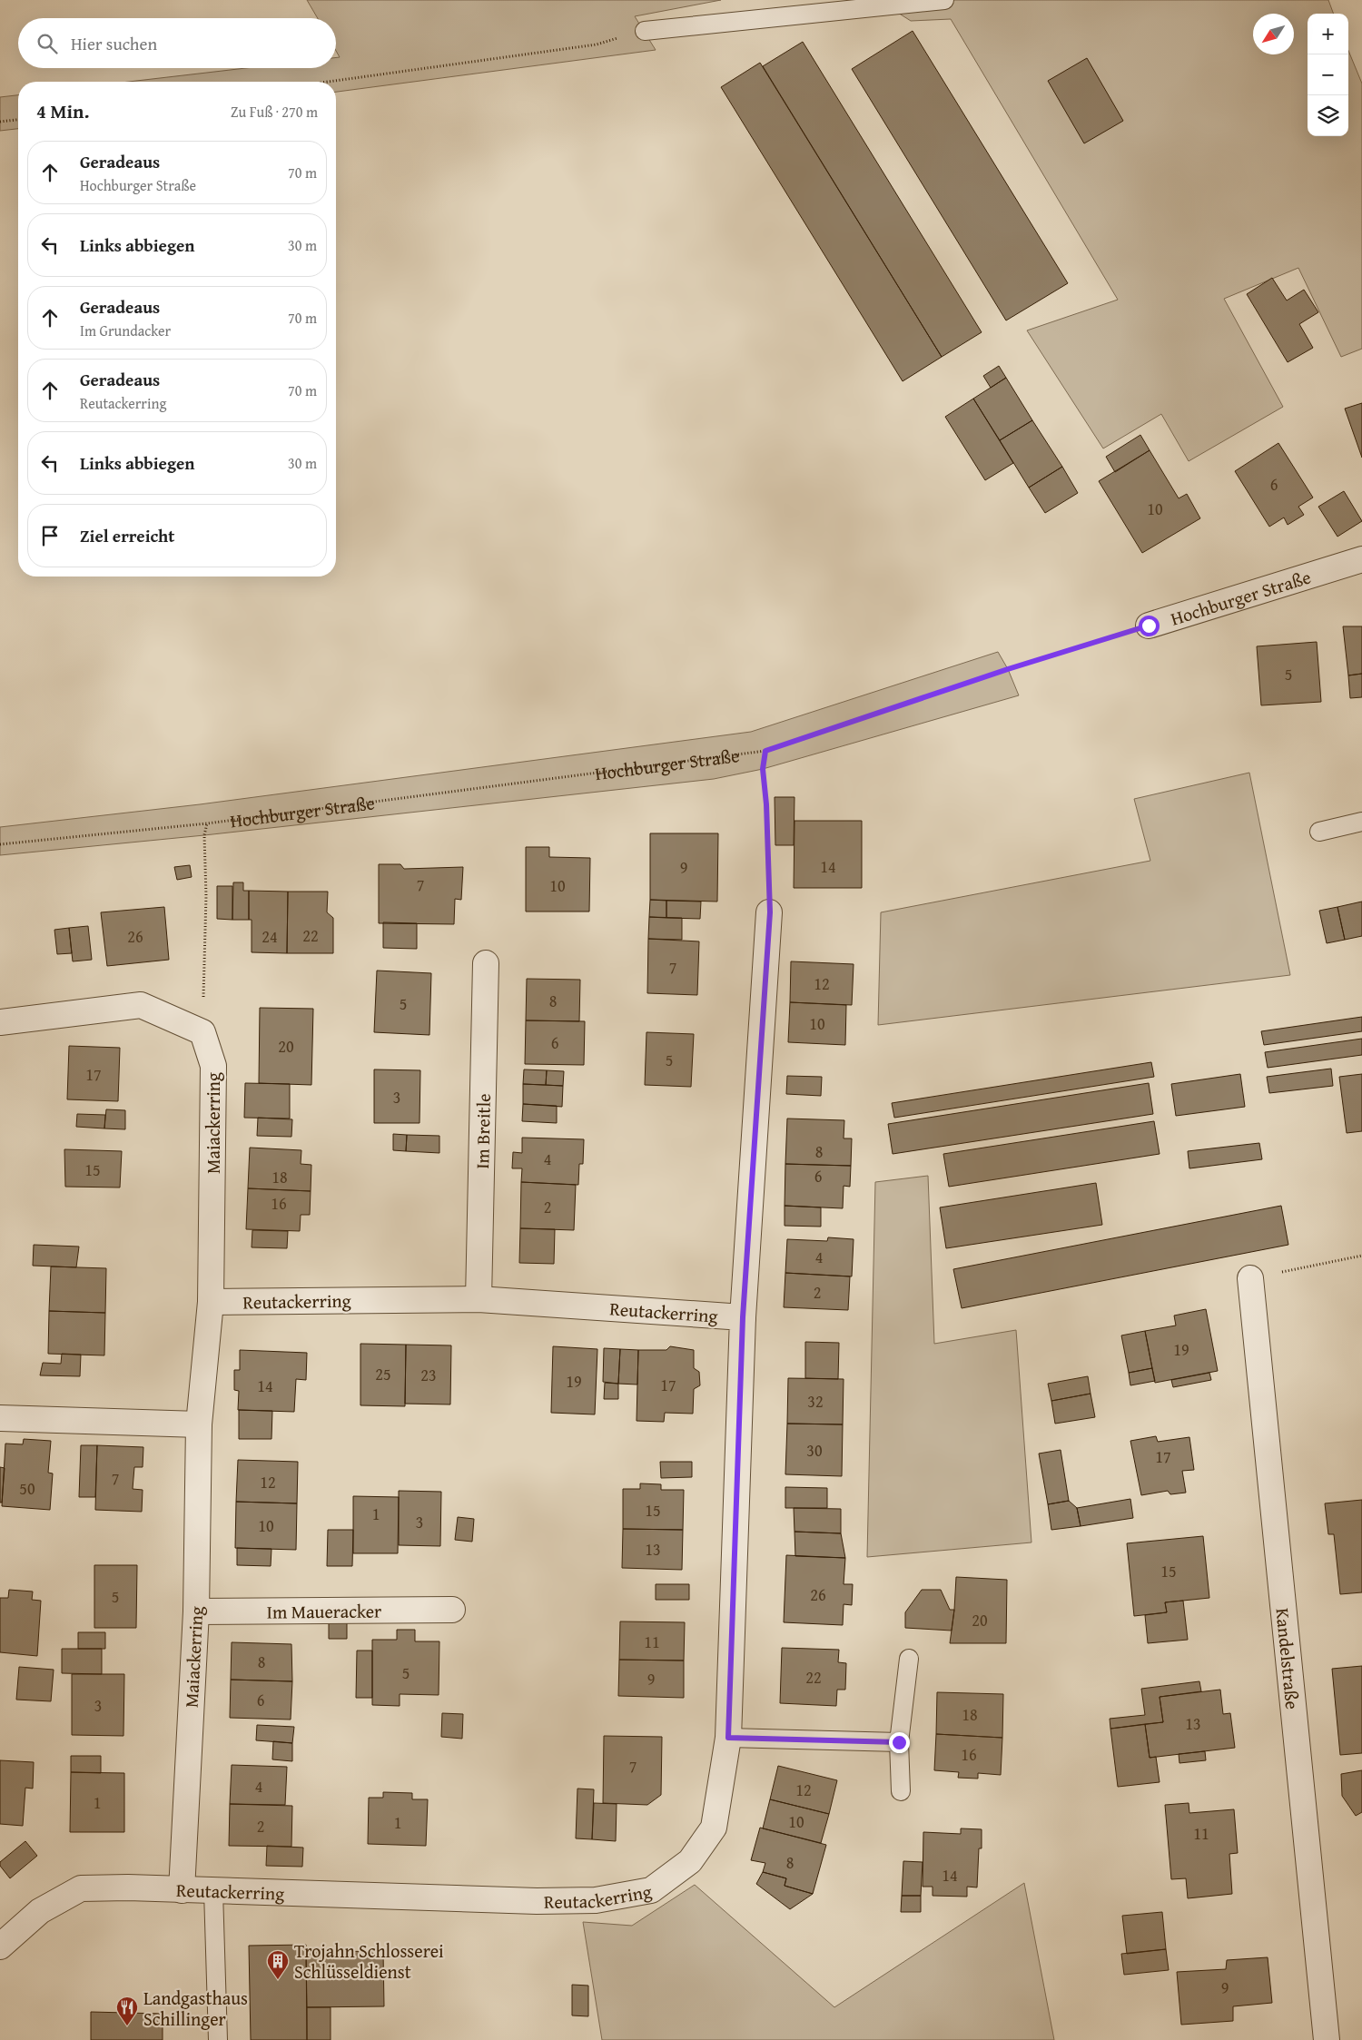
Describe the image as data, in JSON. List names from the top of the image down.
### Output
{
  "streets": {
    "street": [
      "Hochburger Straße",
      "Maiackerring",
      "Im Breitle",
      "Reutackerring",
      "Im Maueracker",
      "Kandelstraße"
    ]
  },
  "crossings": [
    ["Maiackerring", "Reutackerring"],
    ["Maiackerring", "Im Maueracker"],
    ["Im Breitle", "Reutackerring"]
  ],
  "places": {
    "building": ["Trojahn Schlosserei Schlüsseldienst"],
    "restaurant": ["Landgasthaus Schillinger"]
  },
  "house_numbers": [
    "6",
    "10",
    "5",
    "14",
    "9",
    "7",
    "10",
    "22",
    "26",
    "24",
    "7",
    "12",
    "8",
    "5",
    "10",
    "6",
    "20",
    "5",
    "17",
    "3",
    "8",
    "4",
    "15",
    "6",
    "18",
    "16",
    "2",
    "4",
    "2",
    "19",
    "25",
    "23",
    "19",
    "17",
    "14",
    "32",
    "30",
    "17",
    "7",
    "12",
    "50",
    "15",
    "1",
    "3",
    "10",
    "13",
    "15",
    "26",
    "5",
    "20",
    "11",
    "8",
    "5",
    "22",
    "9",
    "6",
    "3",
    "18",
    "13",
    "16",
    "7",
    "4",
    "12",
    "1",
    "10",
    "1",
    "2",
    "11",
    "8",
    "14",
    "9"
  ],
  "north": "bottom left",
  "page": {
    "map_buttons": ["+", "−"],
    "search": "Hier suchen",
    "heading": ["4 Min.", "Zu Fuß · 270 m"],
    "list": [
      ["Geradeaus", "Hochburger Straße", "70 m"],
      ["Links abbiegen", "30 m"],
      ["Geradeaus", "Im Grundacker", "70 m"],
      ["Geradeaus", "Reutackerring", "70 m"],
      ["Links abbiegen", "30 m"],
      "Ziel erreicht"
    ]
  }
}
